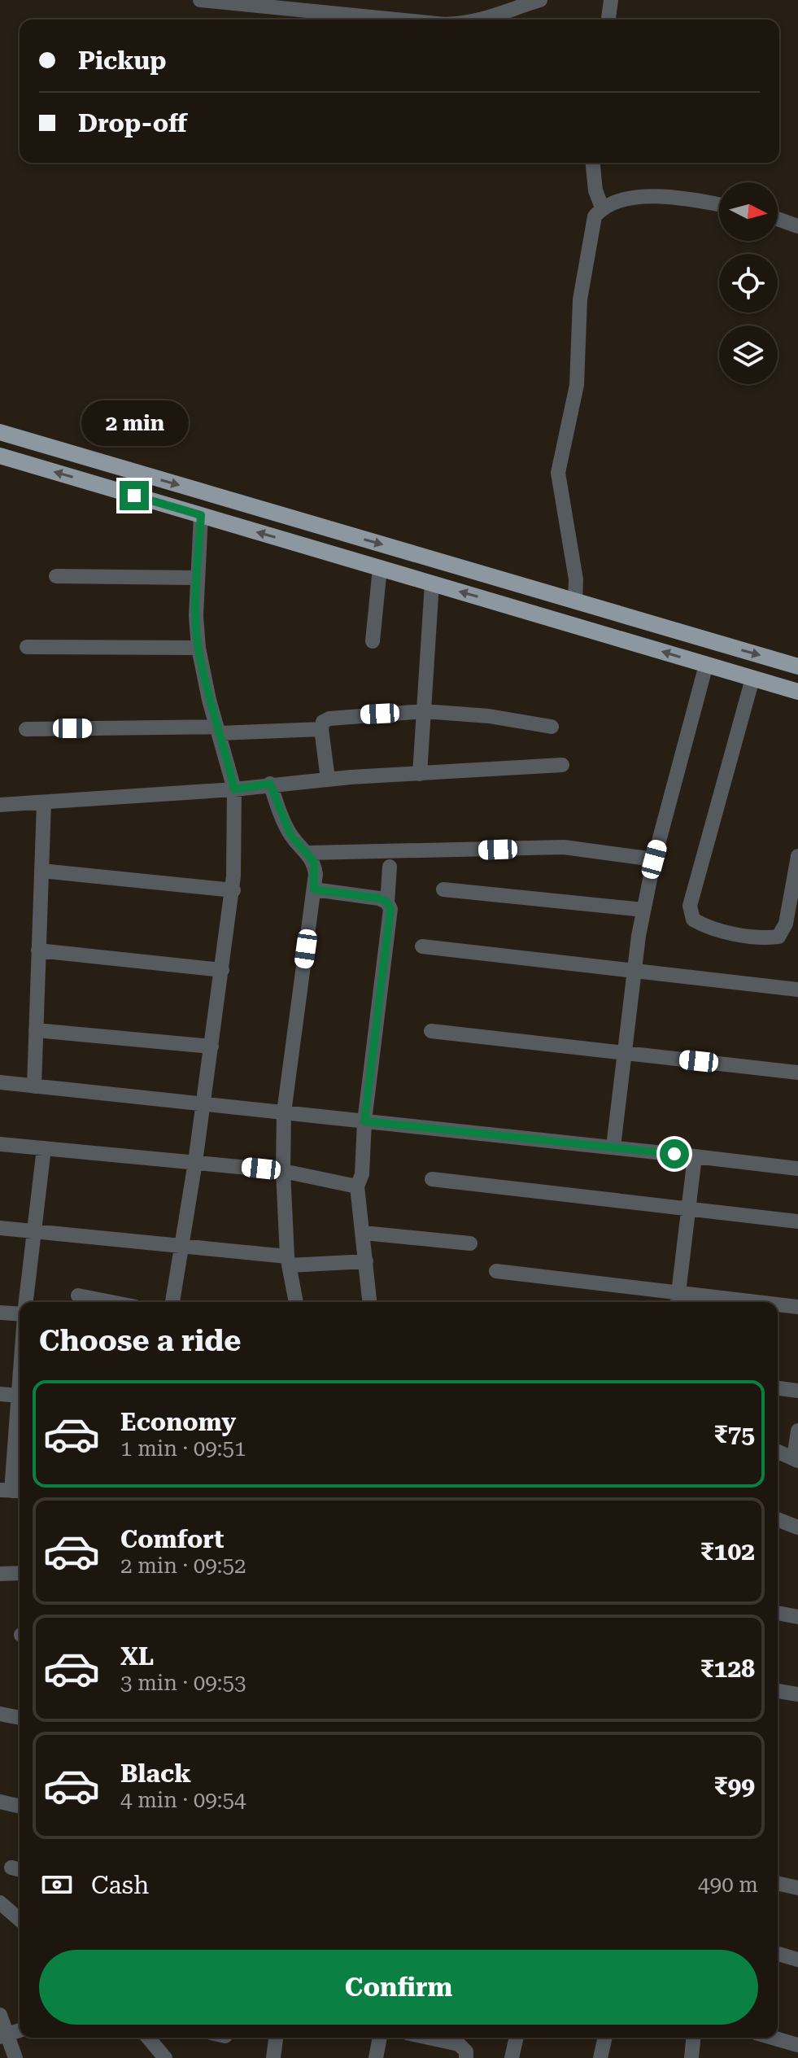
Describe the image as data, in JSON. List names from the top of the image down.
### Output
{
  "north": "right",
  "page": {
    "banner": ["Pickup", "Drop-off"],
    "bubble": "2 min",
    "heading": "Choose a ride",
    "list": [
      {
        "name": "Economy",
        "note": "1 min · 09:51",
        "value": "₹75"
      },
      {
        "name": "Comfort",
        "note": "2 min · 09:52",
        "value": "₹102"
      },
      {
        "name": "XL",
        "note": "3 min · 09:53",
        "value": "₹128"
      },
      {
        "name": "Black",
        "note": "4 min · 09:54",
        "value": "₹99"
      }
    ],
    "pay": ["Cash", "490 m"],
    "buttons": "Confirm"
  }
}
